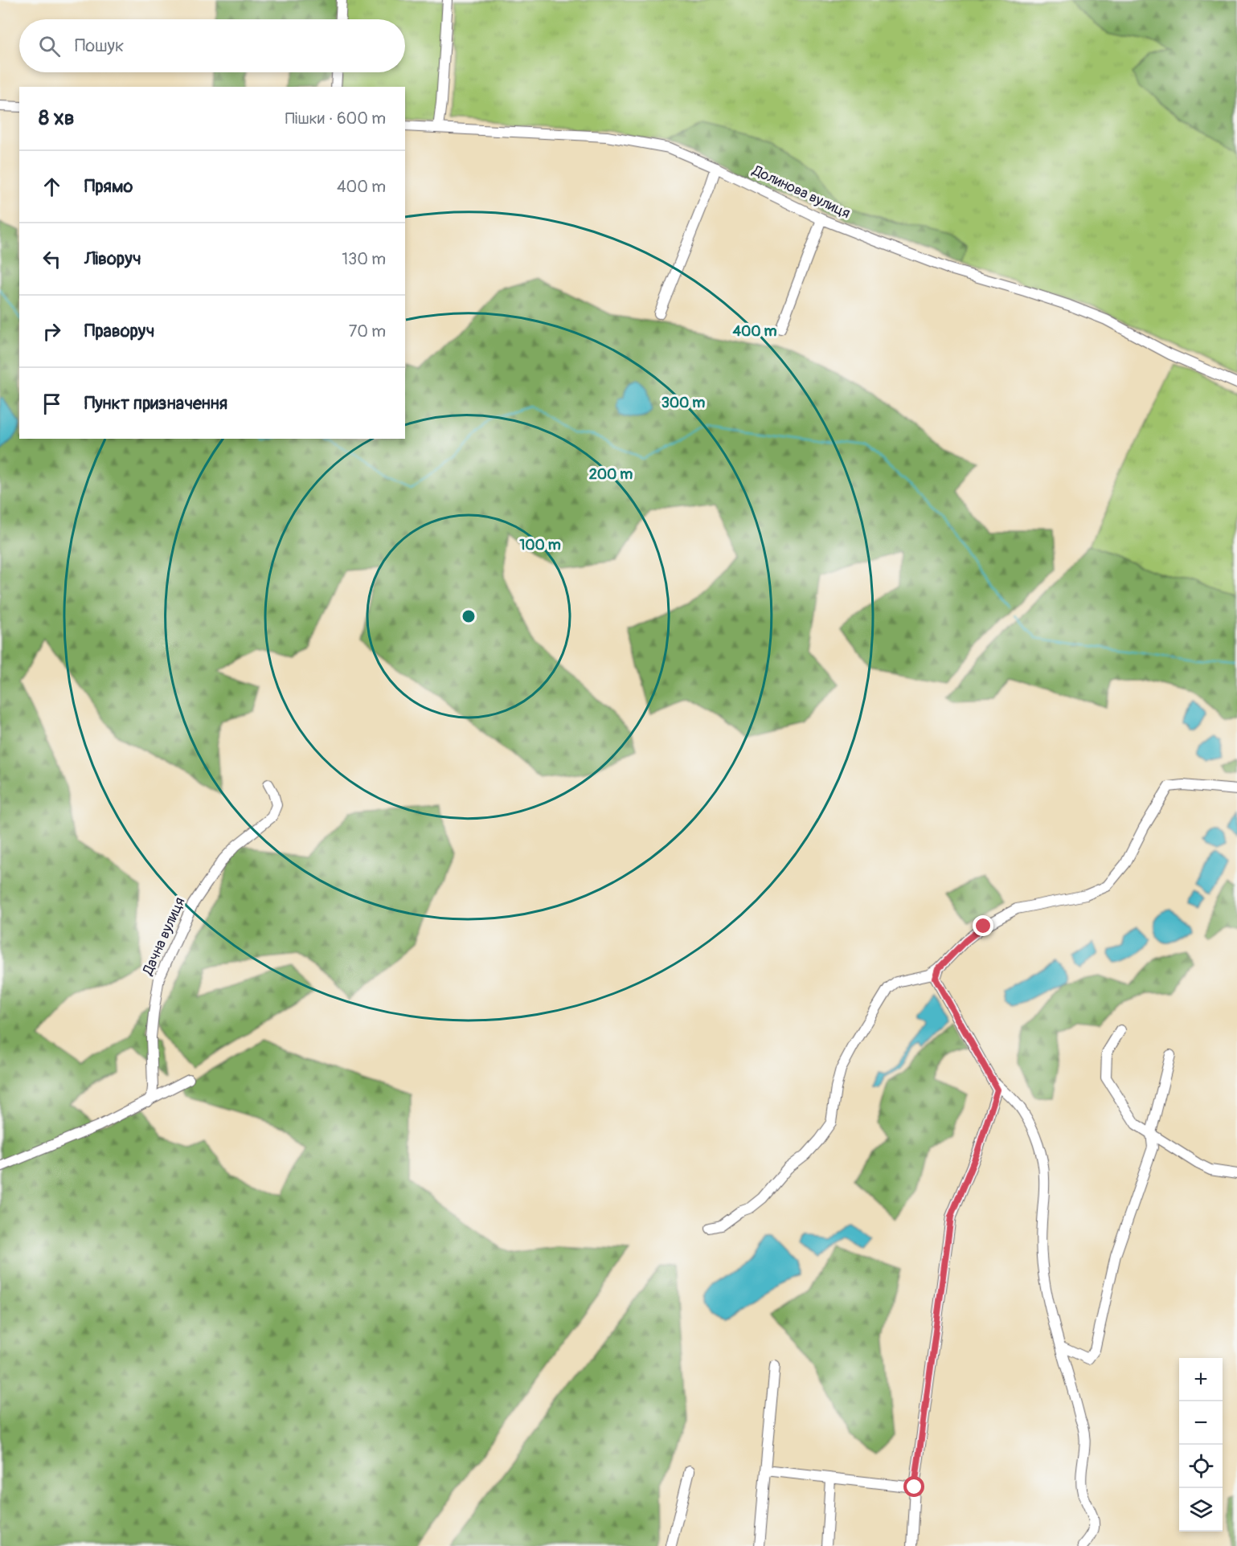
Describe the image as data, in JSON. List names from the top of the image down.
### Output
{
  "streets": {
    "street": ["Долинова вулиця", "Дачна вулиця"]
  },
  "page": {
    "search": "Пошук",
    "heading": ["8 хв", "Пішки · 600 m"],
    "list": [
      ["Прямо", "400 m"],
      ["Ліворуч", "130 m"],
      ["Праворуч", "70 m"],
      "Пункт призначення"
    ],
    "map_buttons": ["+", "−"]
  },
  "rings": [
    "400 m",
    "300 m",
    "200 m",
    "100 m"
  ]
}
